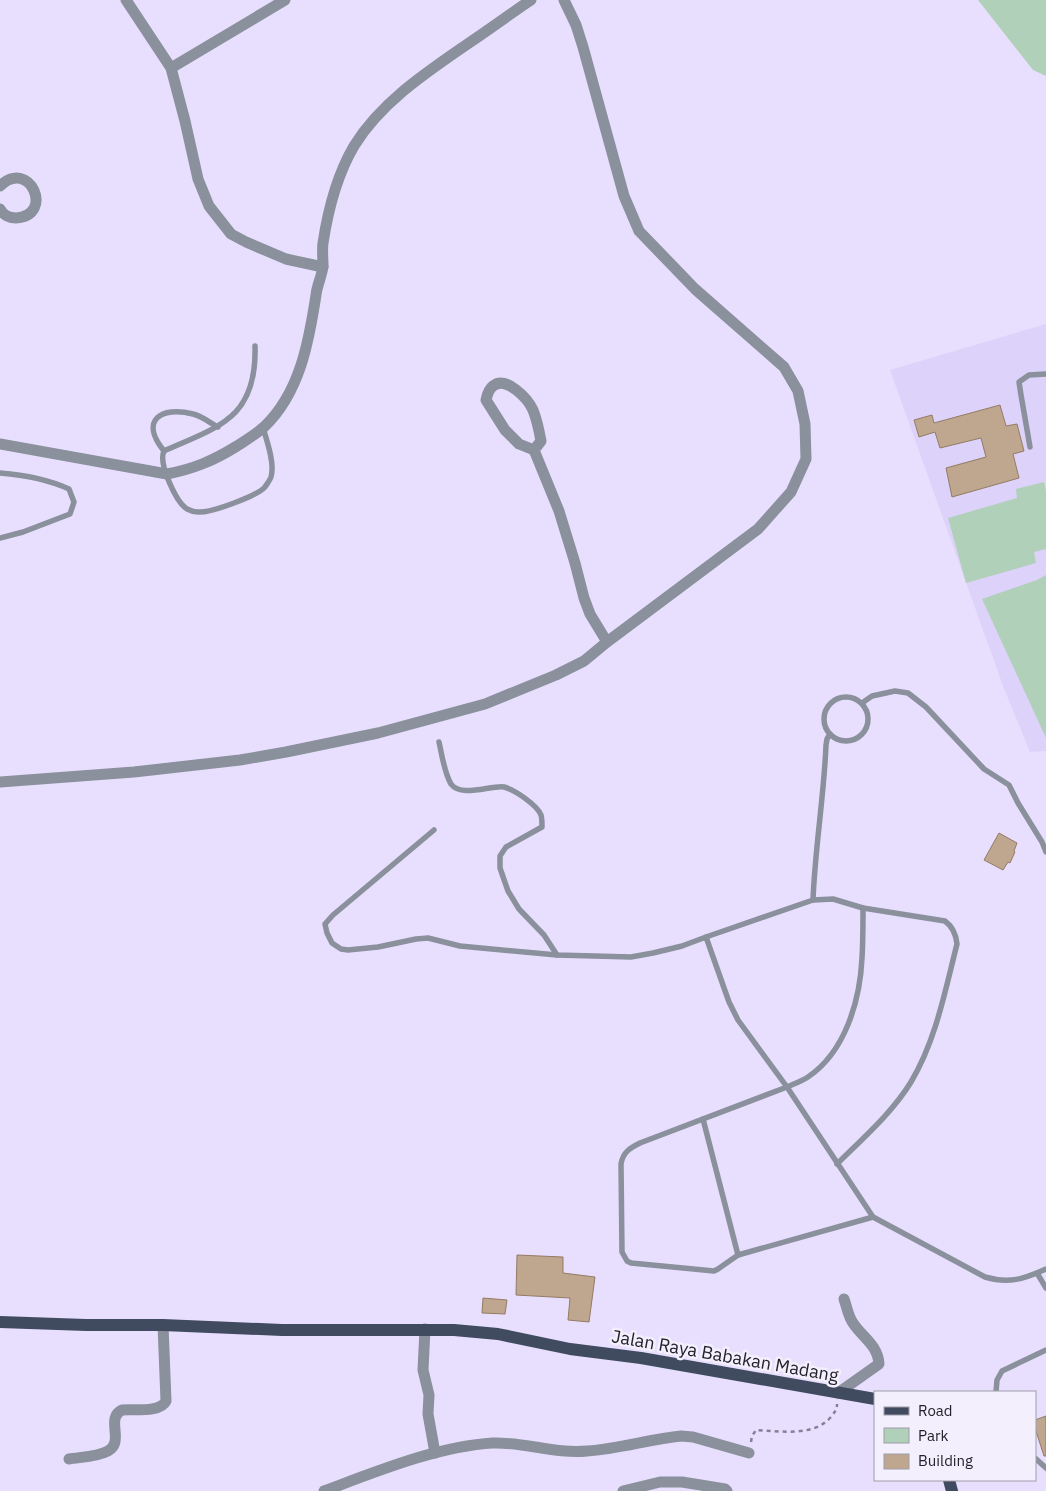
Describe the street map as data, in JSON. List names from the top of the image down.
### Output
{
  "streets": {
    "main road": ["Jalan Raya Babakan Madang"]
  },
  "legend": ["Road", "Park", "Building"]
}
